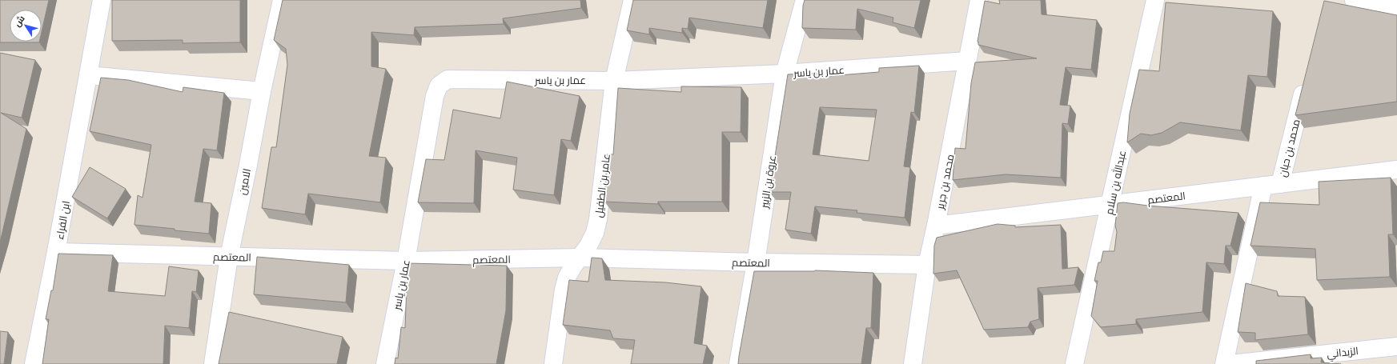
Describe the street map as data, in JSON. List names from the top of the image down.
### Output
{
  "streets": {
    "street": [
      "عمار بن ياسر",
      "محمد بن حبان",
      "الامين",
      "عروة بن الزبير",
      "محمد بن جرير",
      "عبدالله بن سلام",
      "عامر بن الطفيل",
      "المعتصم",
      "ابن الفراء",
      "الزبداني"
    ]
  },
  "crossings": [
    ["عمار بن ياسر", "عروة بن الزبير"],
    ["عمار بن ياسر", "محمد بن جرير"],
    ["عمار بن ياسر", "عامر بن الطفيل"],
    ["عمار بن ياسر", "المعتصم"],
    ["محمد بن حبان", "المعتصم"],
    ["الامين", "المعتصم"],
    ["عروة بن الزبير", "المعتصم"],
    ["محمد بن جرير", "المعتصم"],
    ["عبدالله بن سلام", "المعتصم"],
    ["عامر بن الطفيل", "المعتصم"],
    ["المعتصم", "ابن الفراء"]
  ],
  "north": "top left"
}
